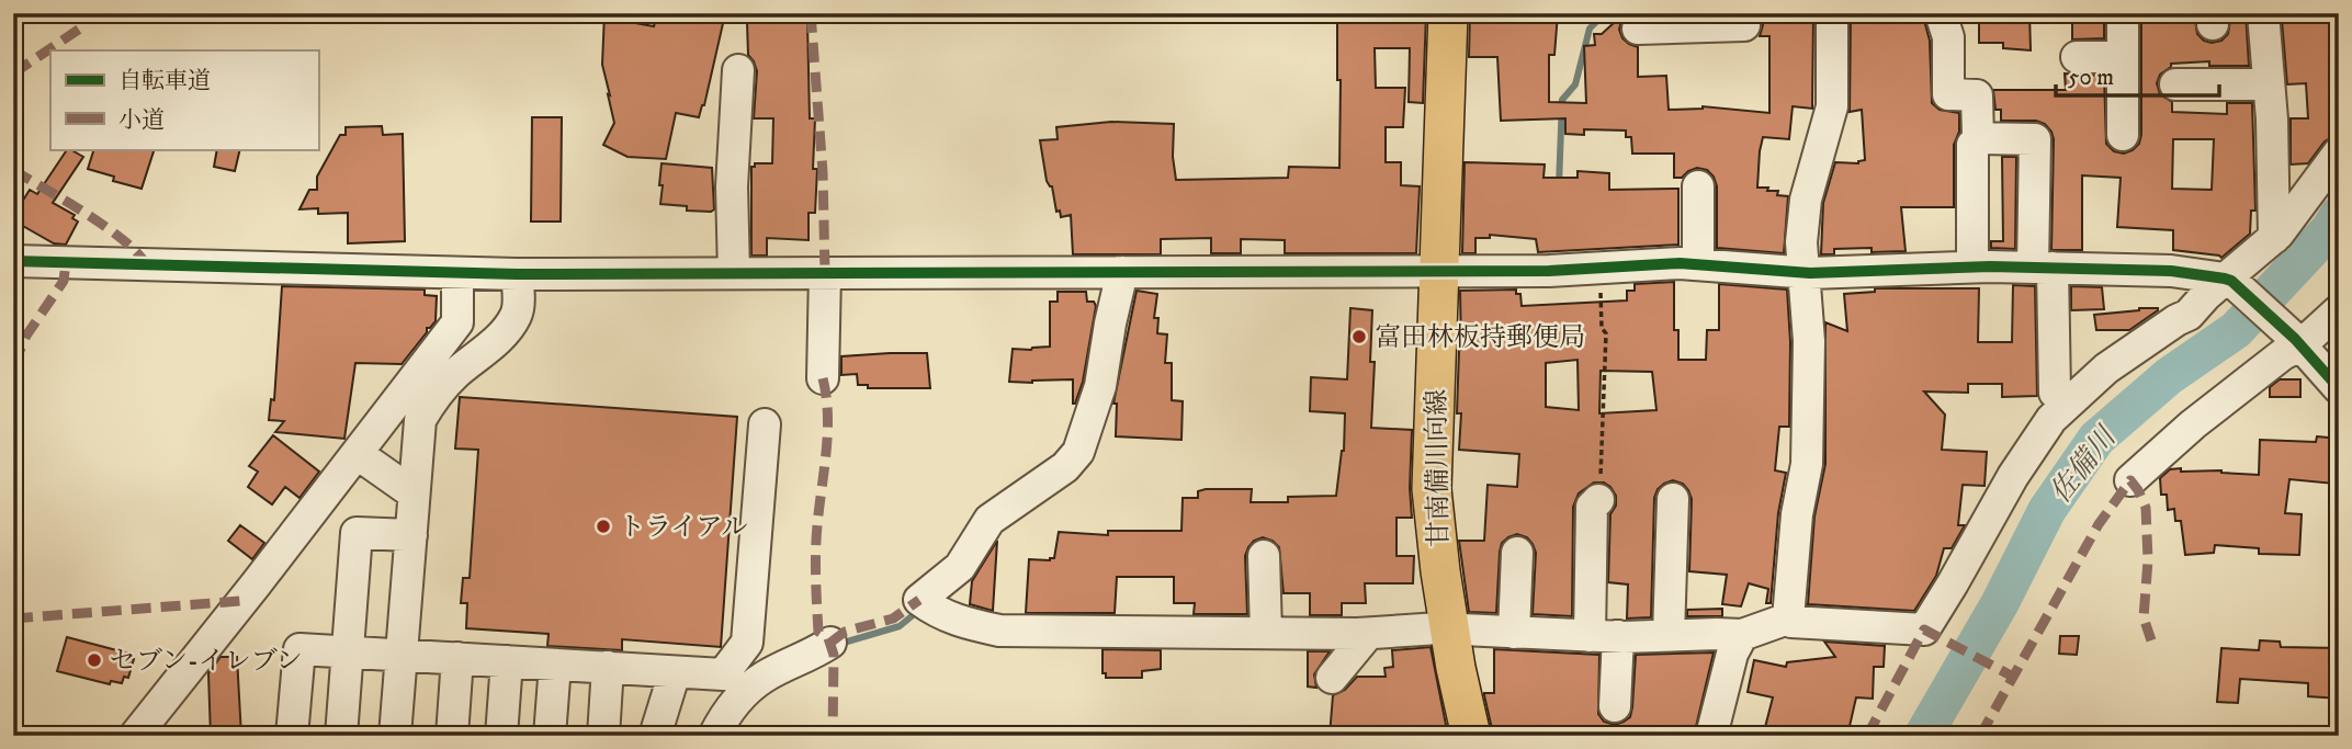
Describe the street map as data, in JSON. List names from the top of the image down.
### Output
{
  "streets": {
    "main road": ["甘南備川向線"]
  },
  "water": ["佐備川"],
  "places": ["富田林板持郵便局", "トライアル", "セブン-イレブン"],
  "legend": ["自転車道", "小道"],
  "scale_bar": "50 m"
}
